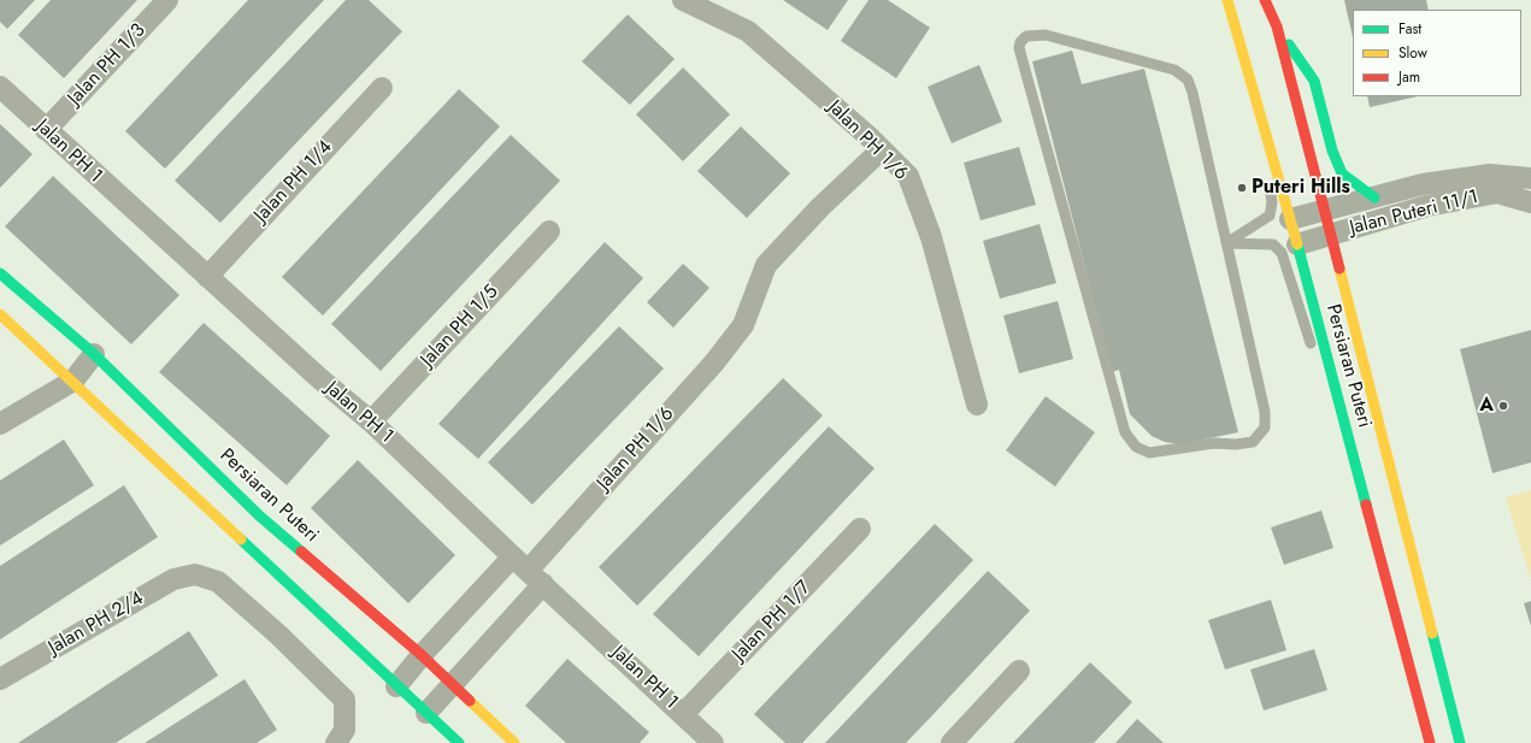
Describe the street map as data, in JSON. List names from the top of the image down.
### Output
{
  "streets": {
    "main road": ["Persiaran Puteri"],
    "street": [
      "Jalan PH 1/3",
      "Jalan PH 1/6",
      "Jalan PH 1",
      "Jalan PH 1/4",
      "Jalan Puteri 11/1",
      "Jalan PH 1/5",
      "Jalan PH 1/7",
      "Jalan PH 2/4"
    ]
  },
  "crossings": [
    ["Jalan PH 1/3", "Jalan PH 1"],
    ["Jalan PH 1/6", "Jalan PH 1"],
    ["Jalan PH 1", "Jalan PH 1/4"],
    ["Jalan PH 1", "Jalan PH 1/5"],
    ["Jalan PH 1", "Jalan PH 1/7"],
    ["Jalan Puteri 11/1", "Persiaran Puteri"]
  ],
  "places": ["Puteri Hills", "A"],
  "legend": ["Fast", "Slow", "Jam"]
}
